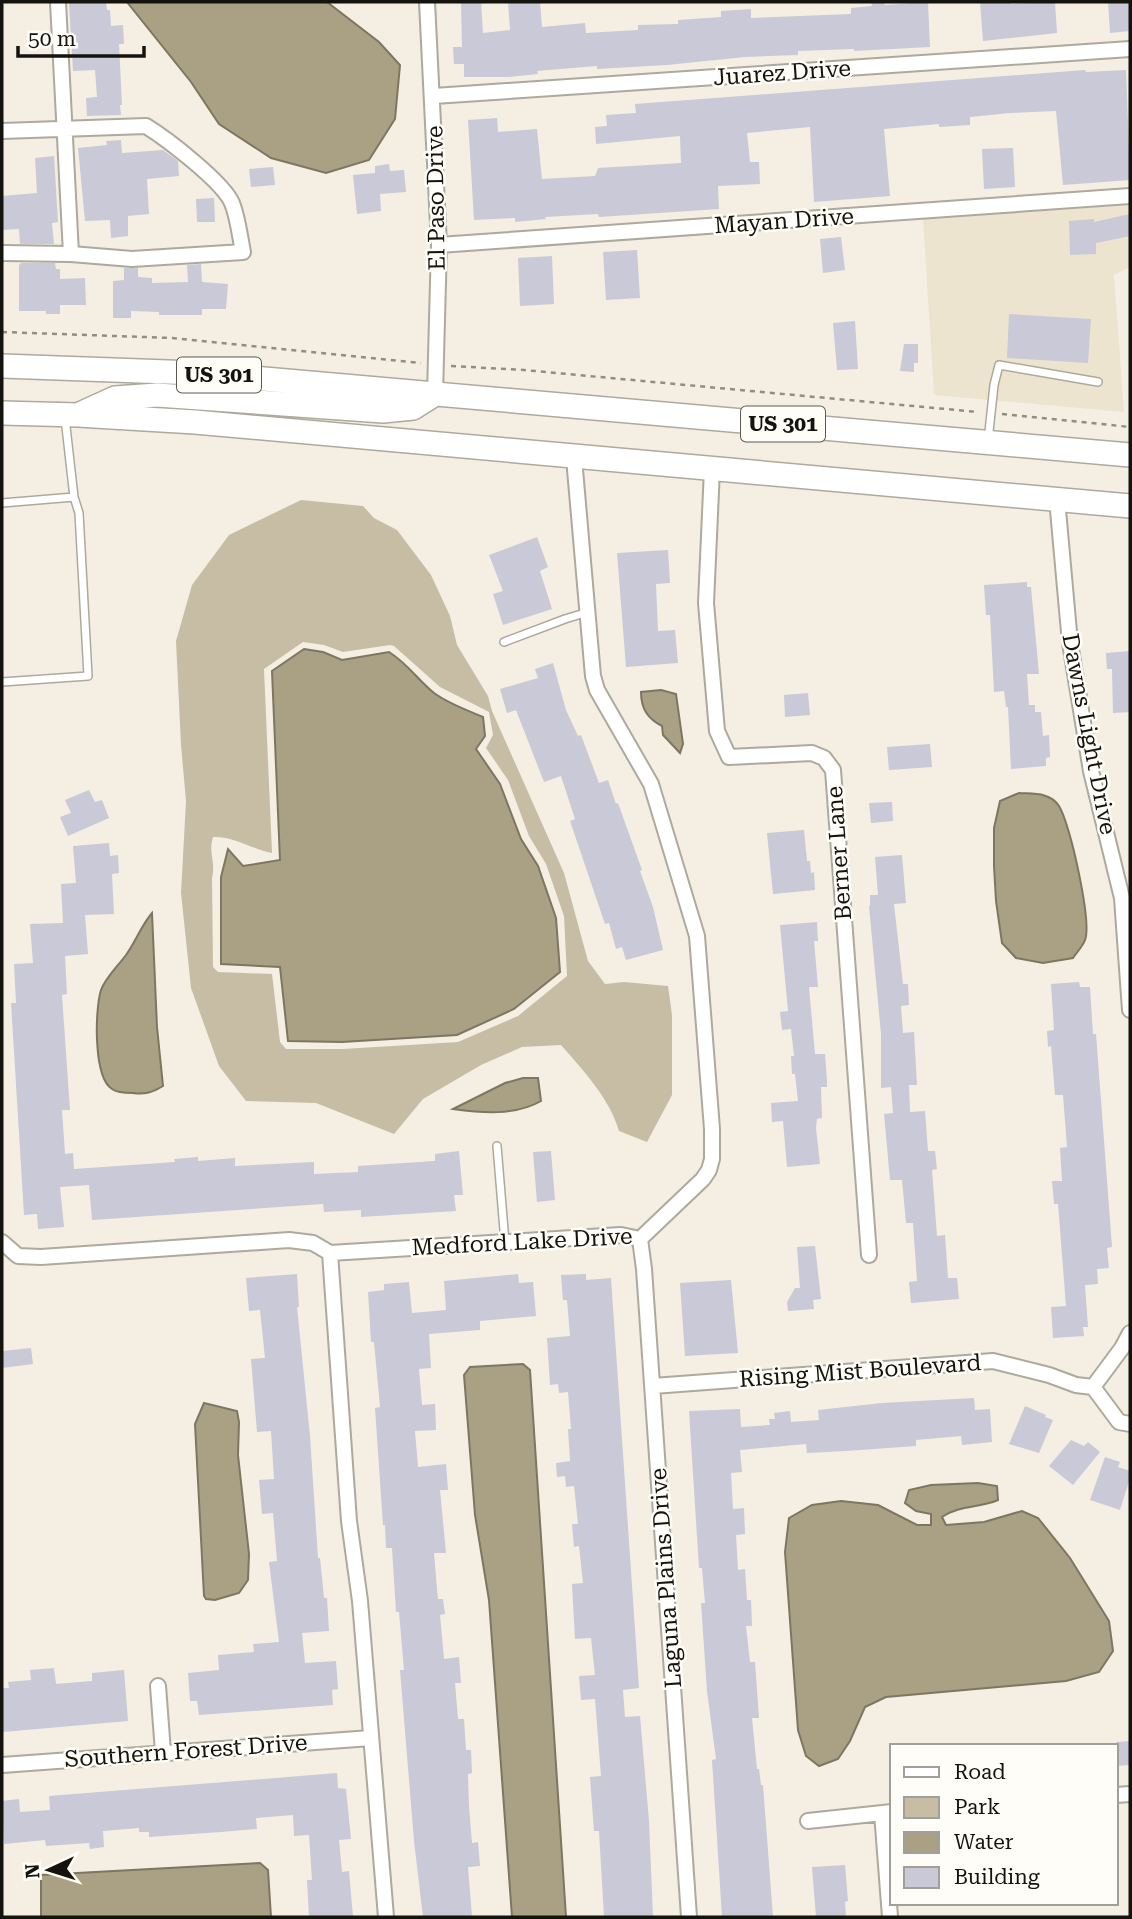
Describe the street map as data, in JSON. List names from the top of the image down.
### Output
{
  "streets": {
    "main road": ["US 301"],
    "street": [
      "Juarez Drive",
      "El Paso Drive",
      "Mayan Drive",
      "Dawns Light Drive",
      "Berner Lane",
      "Medford Lake Drive",
      "Rising Mist Boulevard",
      "Laguna Plains Drive",
      "Southern Forest Drive"
    ]
  },
  "crossings": [
    ["Juarez Drive", "El Paso Drive"],
    ["El Paso Drive", "Mayan Drive"],
    ["El Paso Drive", "US 301"],
    ["US 301", "Dawns Light Drive"],
    ["US 301", "Berner Lane"],
    ["US 301", "Medford Lake Drive"],
    ["Medford Lake Drive", "Laguna Plains Drive"],
    ["Rising Mist Boulevard", "Laguna Plains Drive"]
  ],
  "legend": [
    "Road",
    "Park",
    "Water",
    "Building"
  ],
  "scale_bar": "50 m",
  "north": "left"
}
